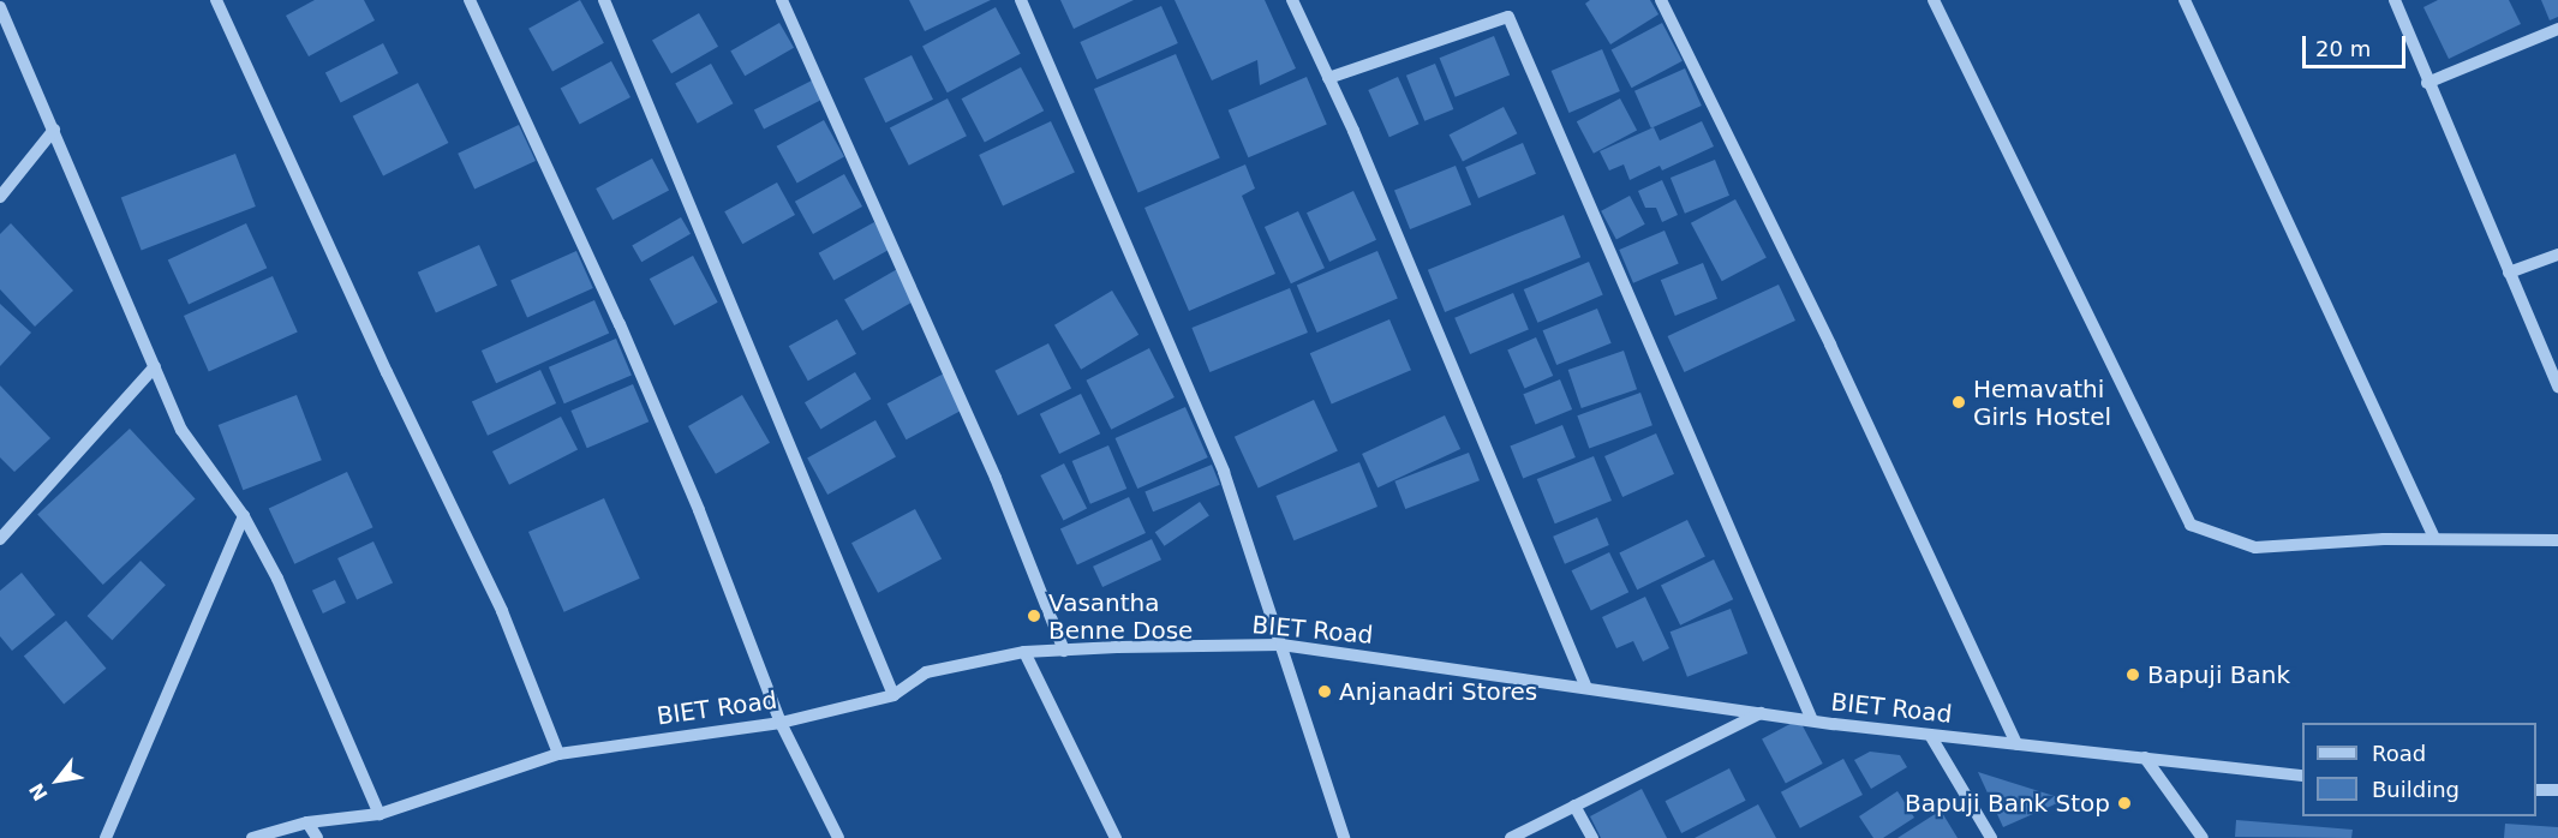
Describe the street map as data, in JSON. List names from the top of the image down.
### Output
{
  "streets": {
    "street": ["BIET Road"]
  },
  "places": [
    "Hemavathi Girls Hostel",
    "Vasantha Benne Dose",
    "Bapuji Bank",
    "Anjanadri Stores",
    "Bapuji Bank Stop"
  ],
  "legend": ["Road", "Building"],
  "scale_bar": "20 m",
  "north": "bottom left"
}
